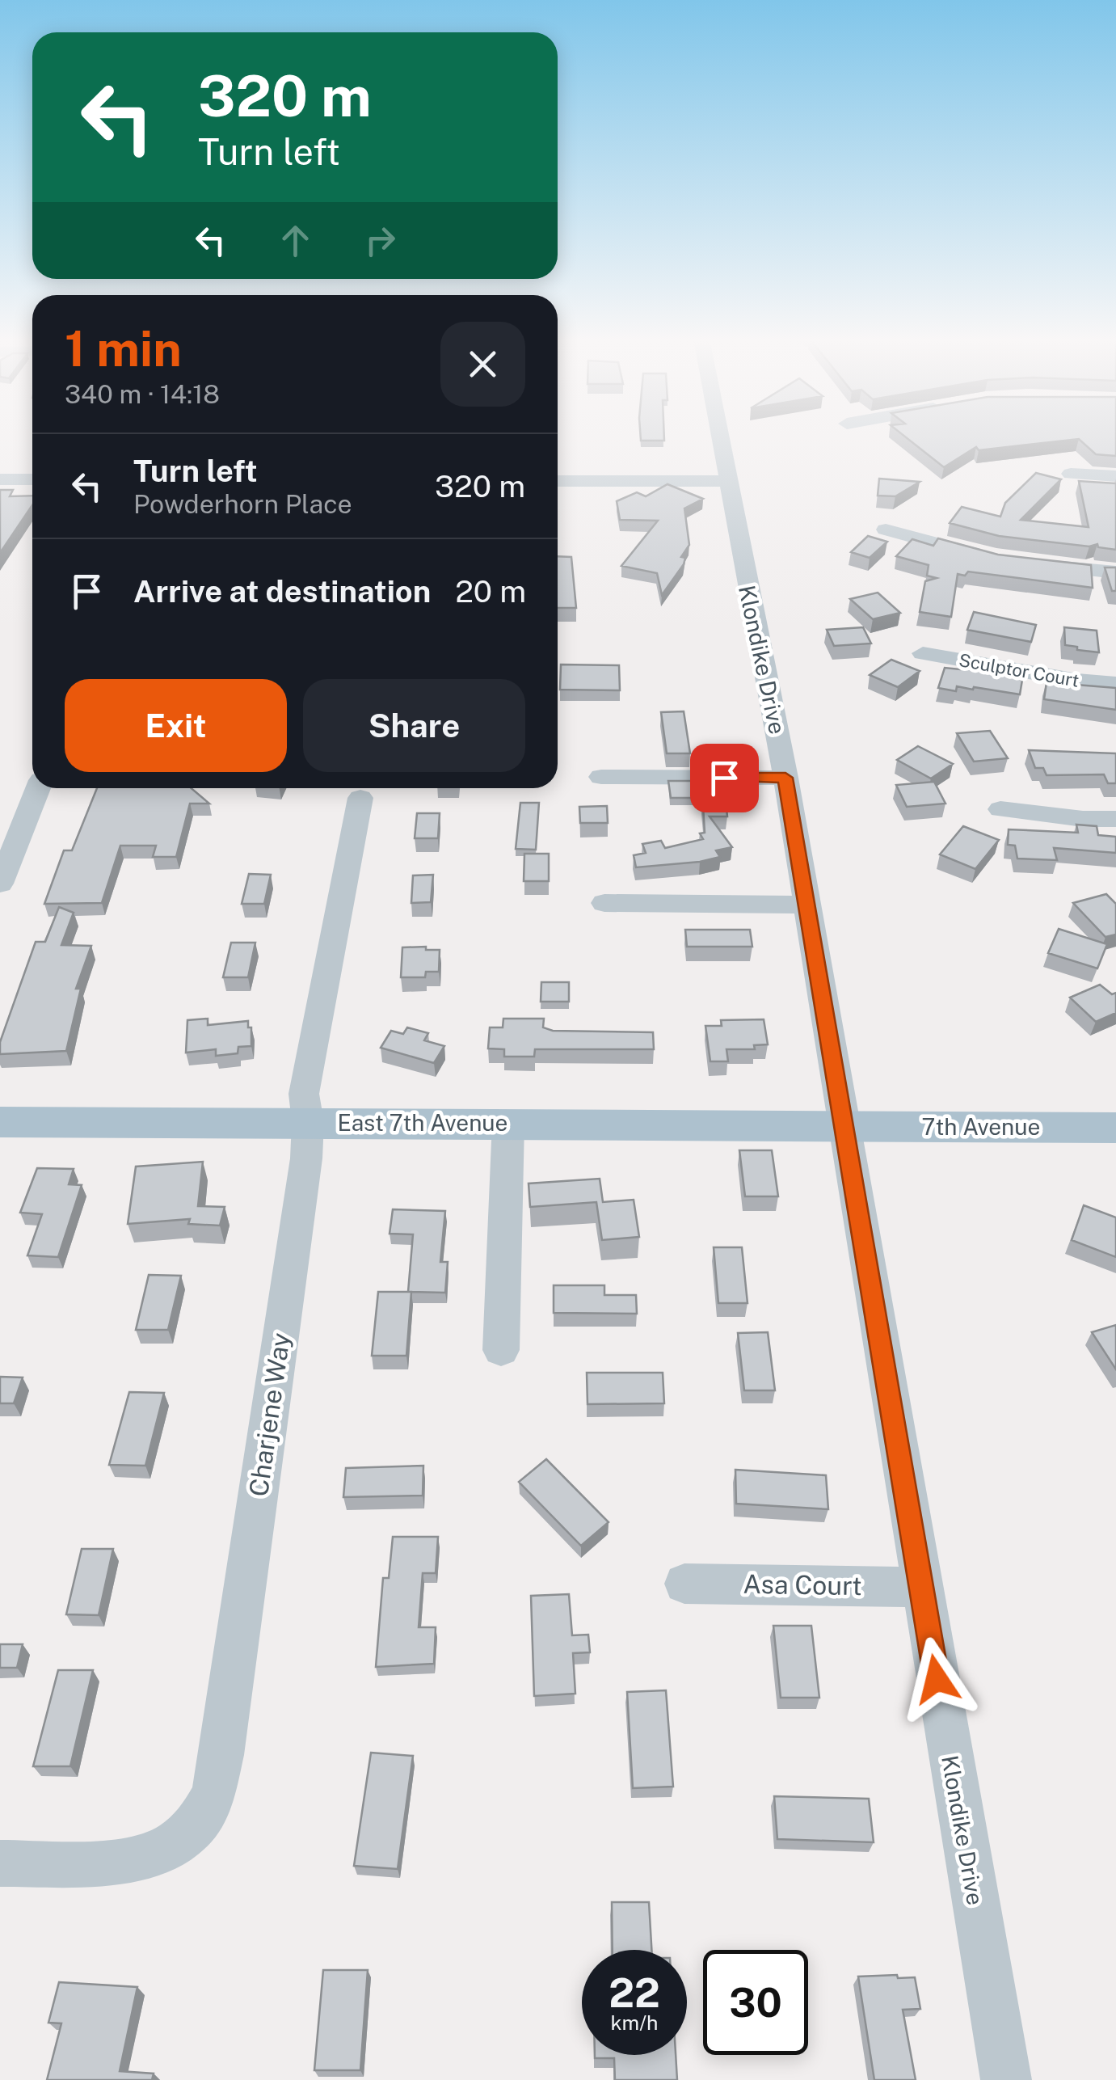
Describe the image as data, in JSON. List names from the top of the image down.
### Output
{
  "streets": {
    "main road": ["East 7th Avenue", "7th Avenue"],
    "street": [
      "Klondike Drive",
      "Sculptor Court",
      "Charjene Way",
      "Asa Court"
    ]
  },
  "crossings": [
    ["Klondike Drive", "East 7th Avenue"],
    ["Klondike Drive", "7th Avenue"],
    ["Klondike Drive", "Asa Court"],
    ["East 7th Avenue", "7th Avenue"],
    ["East 7th Avenue", "Charjene Way"]
  ],
  "page": {
    "turn": ["320 m", "Turn left"],
    "heading": ["1 min", "340 m · 14:18"],
    "list": [
      {
        "name": "Turn left",
        "note": "Powderhorn Place",
        "value": "320 m"
      },
      {
        "name": "Arrive at destination",
        "value": "20 m"
      }
    ],
    "buttons": ["Exit", "Share"],
    "speed": "22 km/h",
    "limit": "30"
  }
}
